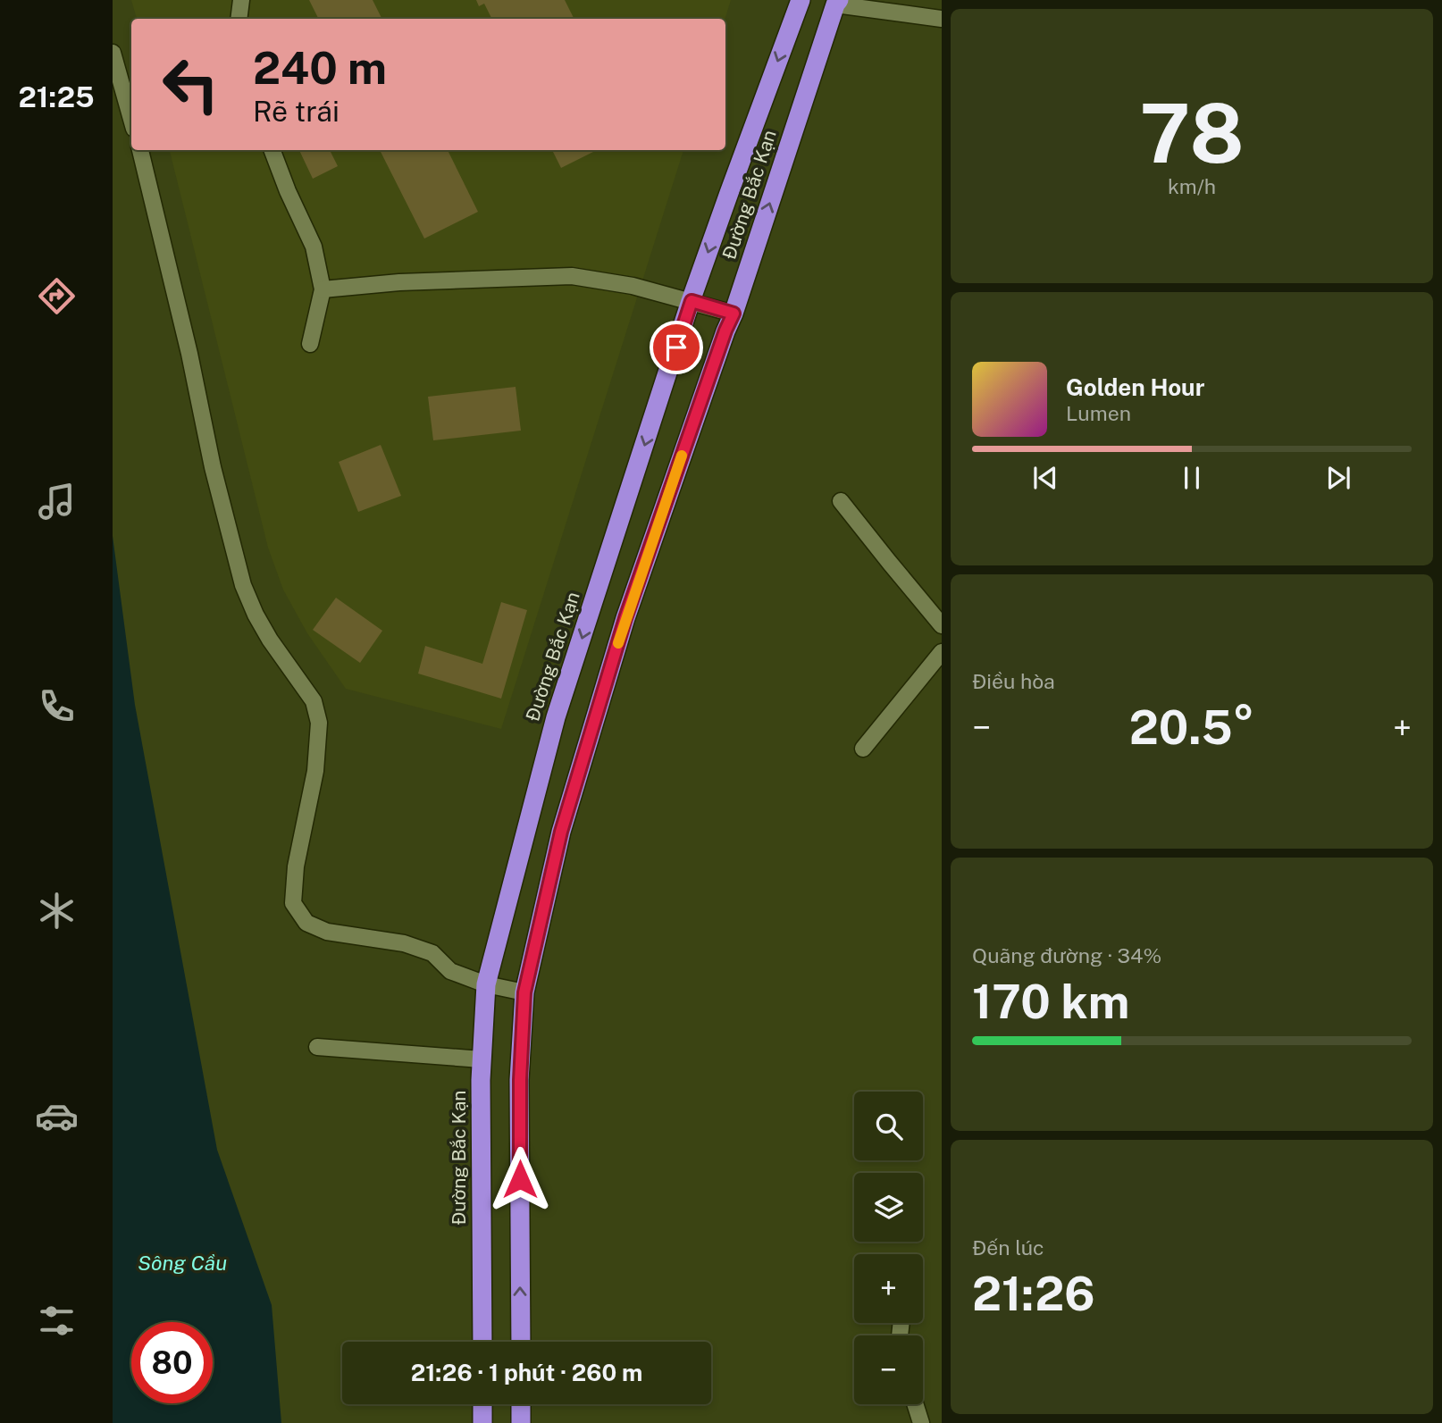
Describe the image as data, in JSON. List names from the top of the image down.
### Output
{
  "streets": {
    "highway": ["Đường Bắc Kạn"]
  },
  "water": ["Sông Cầu"],
  "page": {
    "tabs": "21:25",
    "tile": [
      ["78", "km/h"],
      "Điều hòa",
      ["Quãng đường · 34%", "170 km"],
      ["Đến lúc", "21:26"]
    ],
    "turn": ["240 m", "Rẽ trái"],
    "song": ["Golden Hour", "Lumen"],
    "heat": ["−", "20.5°", "+"],
    "map_buttons": ["+", "−"],
    "limit": "80",
    "trip": "21:26 · 1 phút · 260 m"
  }
}
